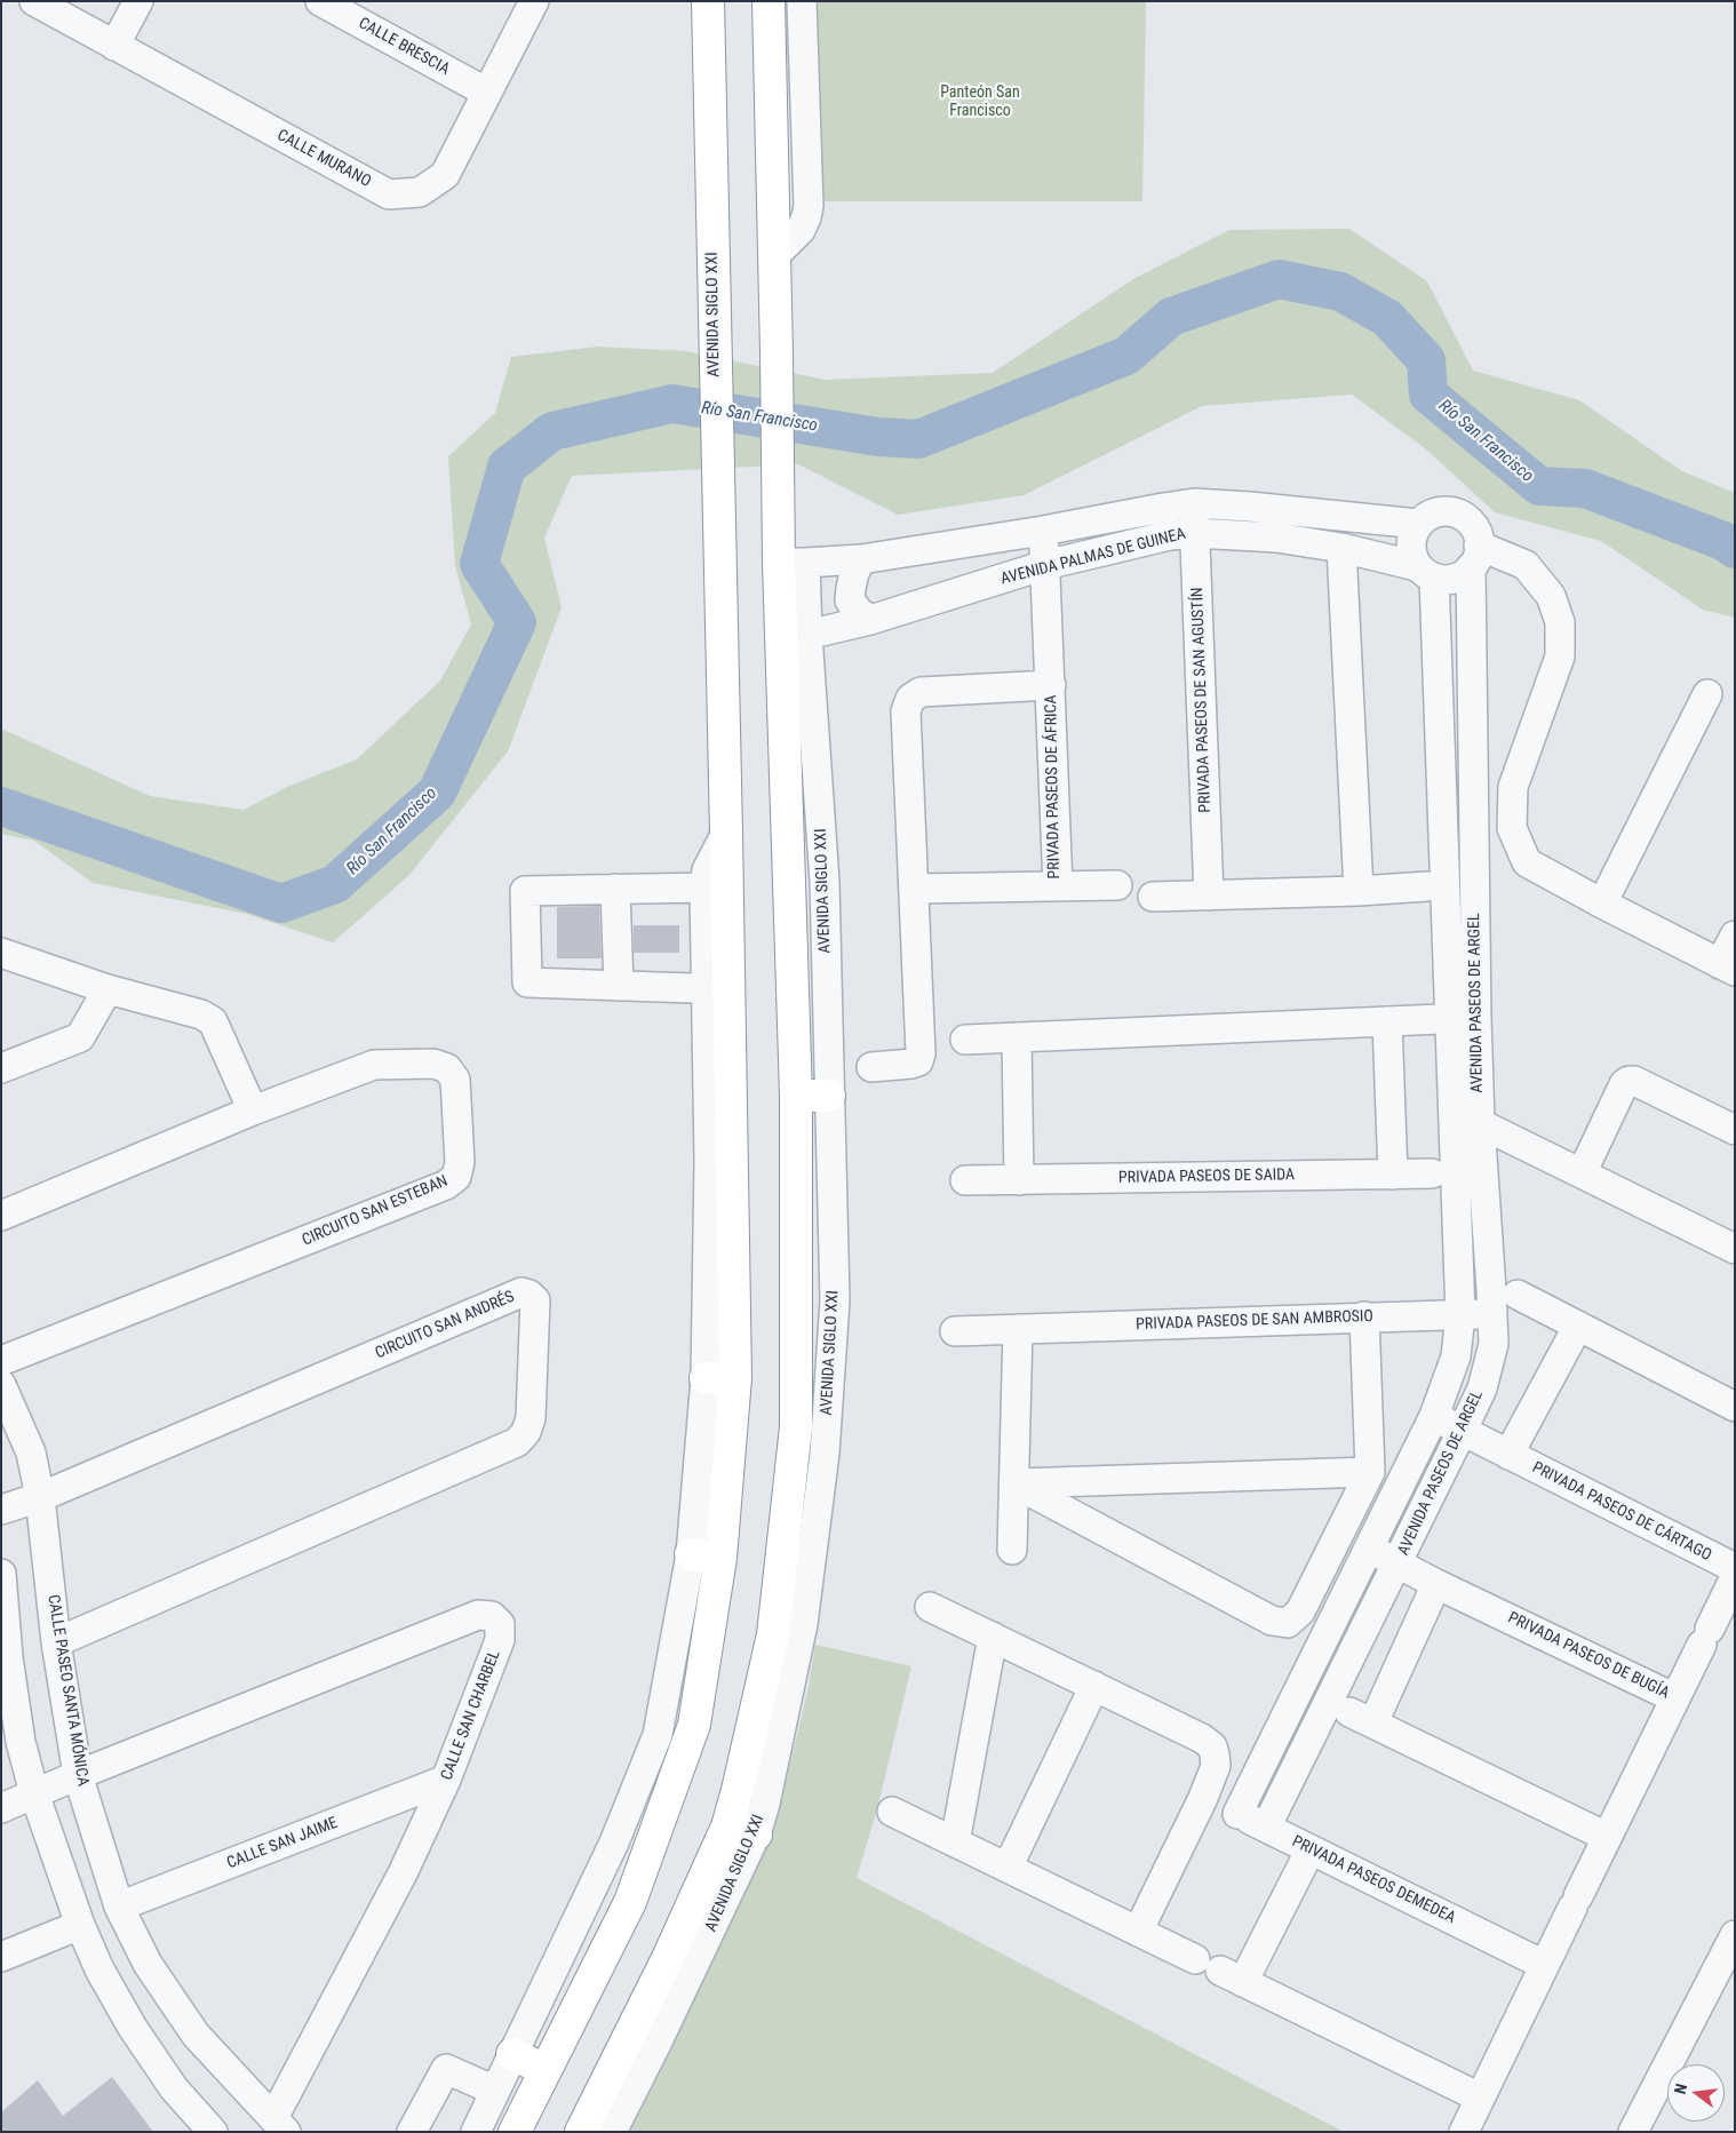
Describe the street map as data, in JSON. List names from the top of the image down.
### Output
{
  "streets": {
    "highway": ["AVENIDA SIGLO XXI"],
    "street": [
      "CALLE BRESCIA",
      "CALLE MURANO",
      "AVENIDA PALMAS DE GUINEA",
      "PRIVADA PASEOS DE SAN AGUSTÍN",
      "PRIVADA PASEOS DE ÁFRICA",
      "AVENIDA PASEOS DE ARGEL",
      "PRIVADA PASEOS DE SAIDA",
      "CIRCUITO SAN ESTEBAN",
      "PRIVADA PASEOS DE SAN AMBROSIO",
      "CIRCUITO SAN ANDRÉS",
      "PRIVADA PASEOS DE CÁRTAGO",
      "PRIVADA PASEOS DE BUGÍA",
      "CALLE PASEO SANTA MÓNICA",
      "CALLE SAN CHARBEL",
      "CALLE SAN JAIME",
      "PRIVADA PASEOS DEMEDEA"
    ]
  },
  "crossings": [
    ["CALLE BRESCIA", "CALLE MURANO"],
    ["AVENIDA SIGLO XXI", "AVENIDA PALMAS DE GUINEA"],
    ["AVENIDA PALMAS DE GUINEA", "PRIVADA PASEOS DE SAN AGUSTÍN"],
    ["AVENIDA PALMAS DE GUINEA", "PRIVADA PASEOS DE ÁFRICA"],
    ["AVENIDA PALMAS DE GUINEA", "AVENIDA PASEOS DE ARGEL"],
    ["AVENIDA PASEOS DE ARGEL", "PRIVADA PASEOS DE SAN AMBROSIO"],
    ["AVENIDA PASEOS DE ARGEL", "PRIVADA PASEOS DE CÁRTAGO"],
    ["AVENIDA PASEOS DE ARGEL", "PRIVADA PASEOS DE BUGÍA"],
    ["AVENIDA PASEOS DE ARGEL", "PRIVADA PASEOS DEMEDEA"],
    ["CIRCUITO SAN ANDRÉS", "CALLE PASEO SANTA MÓNICA"],
    ["CALLE PASEO SANTA MÓNICA", "CALLE SAN CHARBEL"],
    ["CALLE PASEO SANTA MÓNICA", "CALLE SAN JAIME"],
    ["CALLE SAN CHARBEL", "CALLE SAN JAIME"]
  ],
  "water": ["Río San Francisco"],
  "parks": ["Panteón San Francisco"],
  "north": "left"
}
